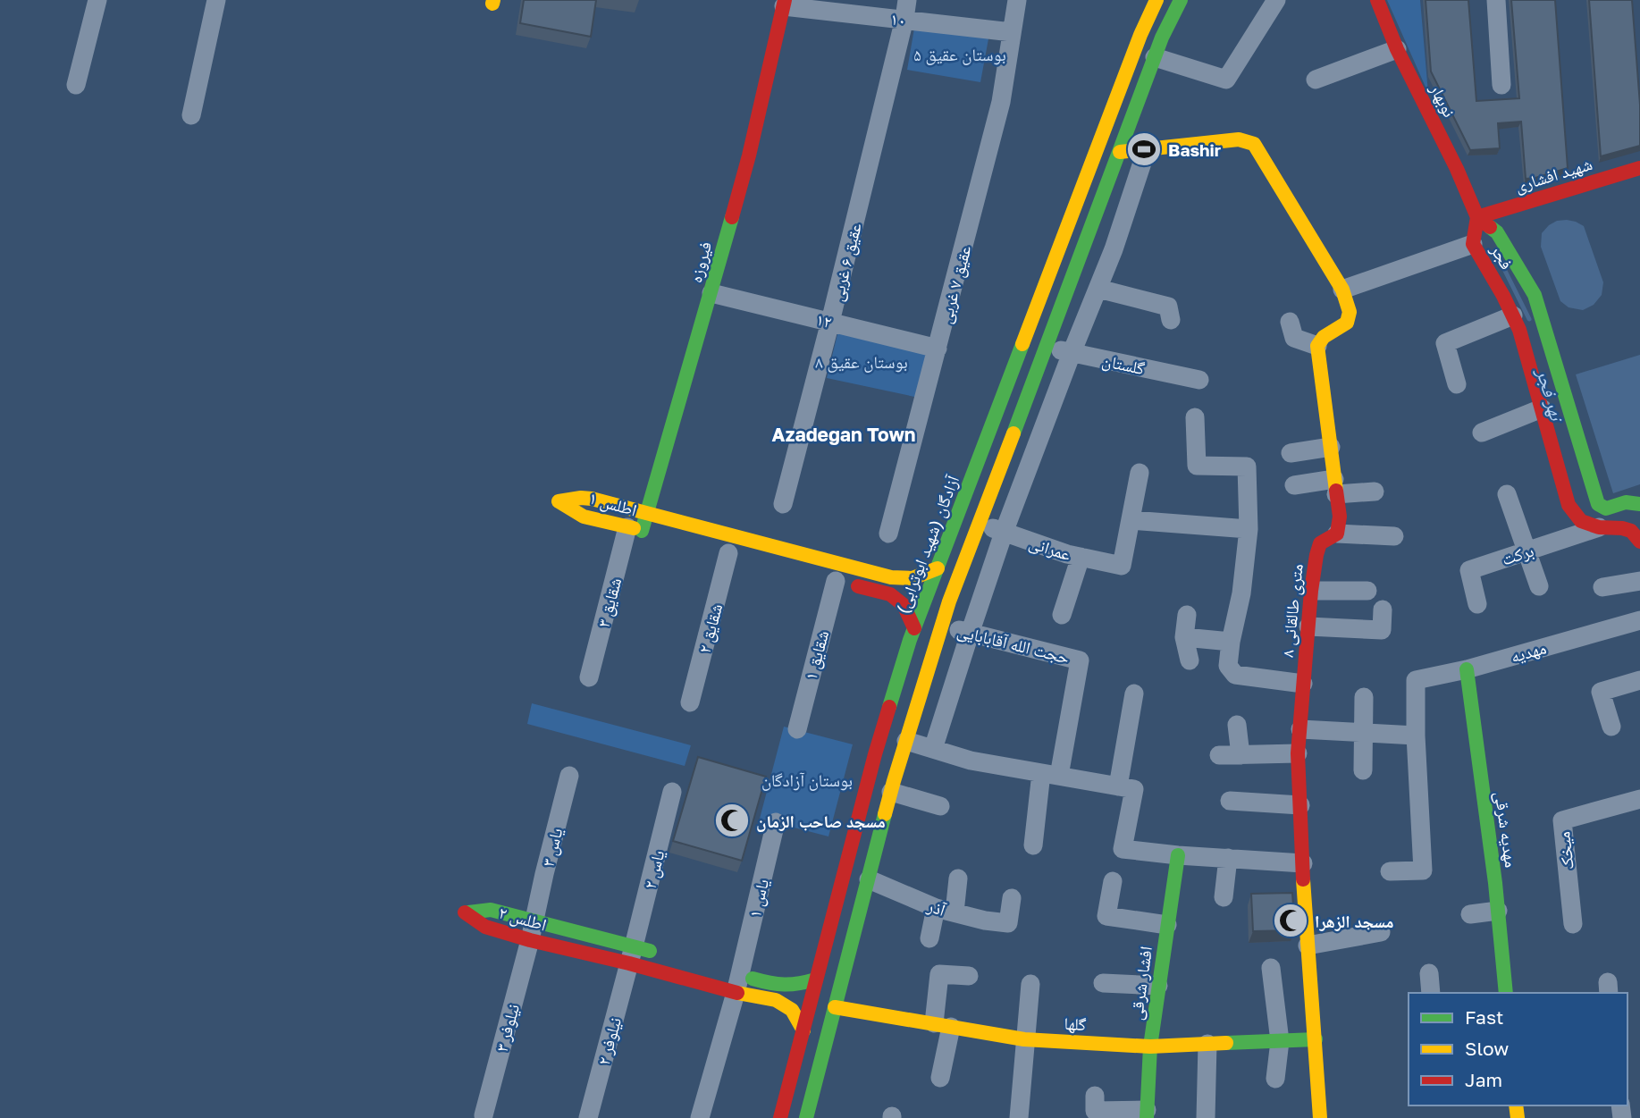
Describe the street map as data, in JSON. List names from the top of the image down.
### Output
{
  "streets": {
    "street": [
      "۱۰",
      "نوبهار",
      "شهید افشاری",
      "فجر",
      "فیروزه",
      "عقیق ۶ غربی",
      "عقیق ۷ غربی",
      "۱۲",
      "گلستان",
      "اطلس ۱",
      "آزادگان (شهید ابوترابی)",
      "عمرانی",
      "برکت",
      "شقایق ۳",
      "۸ متری طالقانی",
      "شقایق ۲",
      "حجت الله آقابابایی",
      "مهدیه",
      "شقایق ۱",
      "مهدیه شرقی",
      "یاس ۳",
      "میخک",
      "یاس ۲",
      "یاس ۱",
      "آذر",
      "اطلس ۲",
      "افشار شرقی",
      "گلها",
      "نیلوفر ۳",
      "نیلوفر ۲"
    ]
  },
  "crossings": [
    ["۱۰", "فیروزه"],
    ["۱۰", "عقیق ۶ غربی"],
    ["۱۰", "عقیق ۷ غربی"],
    ["نوبهار", "شهید افشاری"],
    ["نوبهار", "فجر"],
    ["شهید افشاری", "فجر"],
    ["فجر", "برکت"],
    ["فیروزه", "۱۲"],
    ["فیروزه", "اطلس ۱"],
    ["فیروزه", "شقایق ۳"],
    ["عقیق ۶ غربی", "۱۲"],
    ["عقیق ۷ غربی", "۱۲"],
    ["اطلس ۱", "آزادگان (شهید ابوترابی)"],
    ["اطلس ۱", "شقایق ۳"],
    ["آزادگان (شهید ابوترابی)", "اطلس ۲"],
    ["۸ متری طالقانی", "گلها"],
    ["مهدیه", "مهدیه شرقی"],
    ["یاس ۳", "اطلس ۲"],
    ["یاس ۳", "نیلوفر ۳"],
    ["یاس ۲", "اطلس ۲"],
    ["یاس ۲", "نیلوفر ۲"],
    ["یاس ۱", "اطلس ۲"],
    ["اطلس ۲", "نیلوفر ۳"],
    ["اطلس ۲", "نیلوفر ۲"],
    ["افشار شرقی", "گلها"]
  ],
  "districts": ["Azadegan Town"],
  "water": ["نهر فجر"],
  "parks": ["بوستان عقیق ۵", "بوستان عقیق ۸", "بوستان آزادگان"],
  "places": {
    "sports": ["Bashir"],
    "mosque": ["مسجد صاحب الزمان", "مسجد الزهرا"]
  },
  "legend": ["Fast", "Slow", "Jam"]
}
